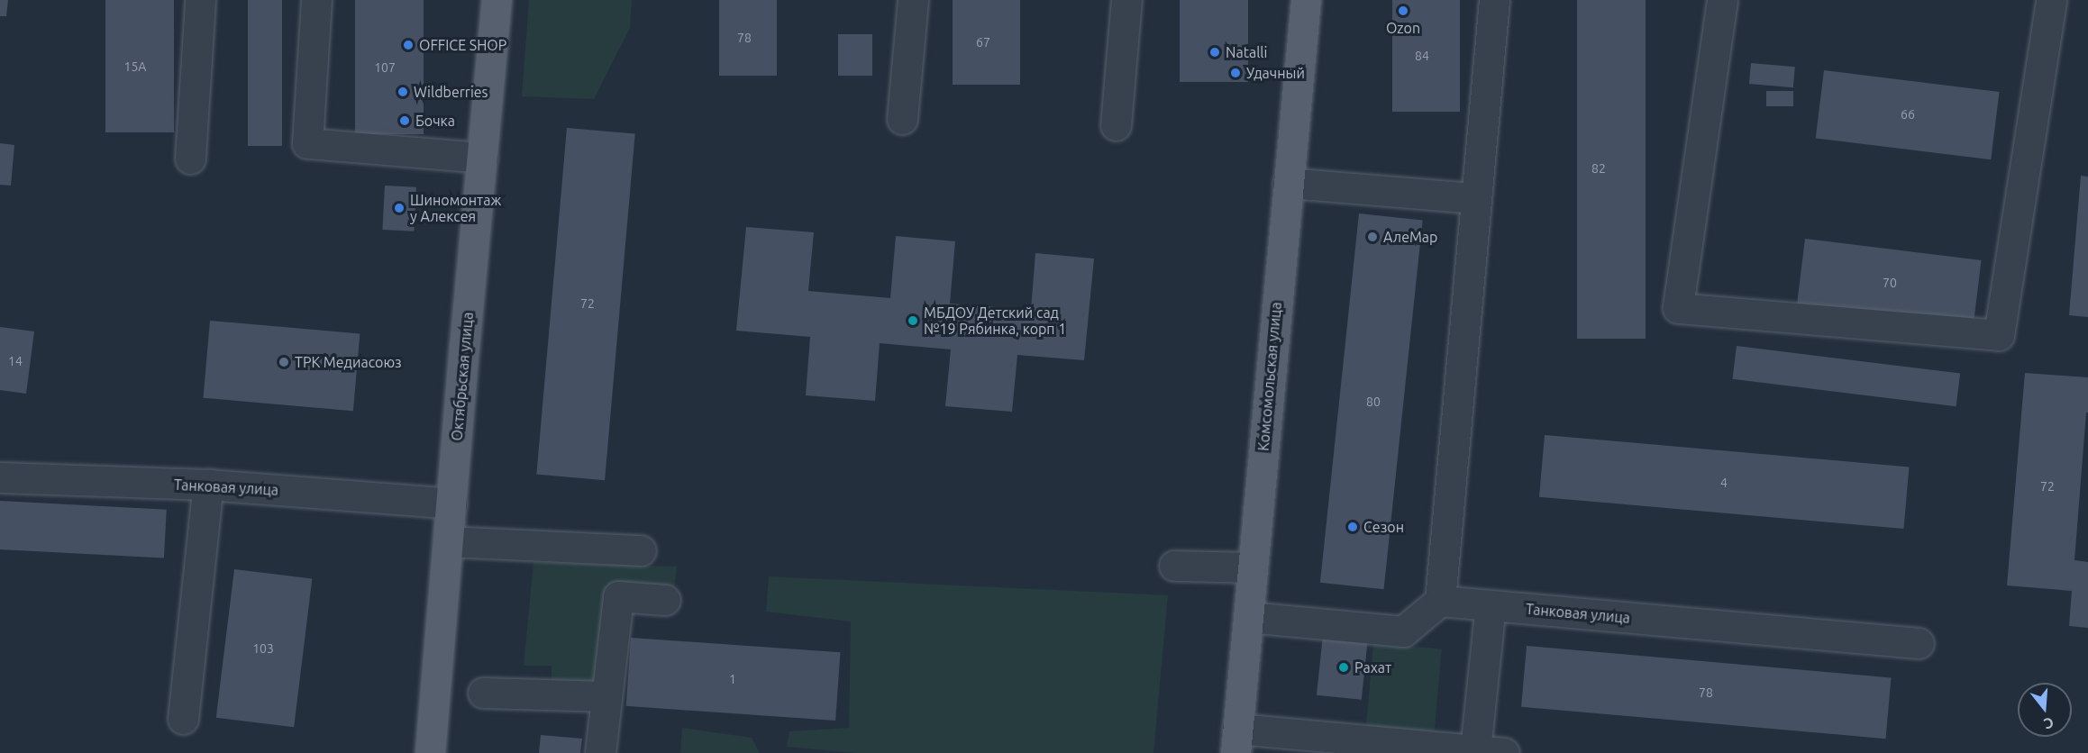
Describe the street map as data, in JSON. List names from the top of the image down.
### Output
{
  "streets": {
    "main road": ["Октябрьская улица", "Комсомольская улица"],
    "street": ["Танковая улица"]
  },
  "crossings": [
    ["Октябрьская улица", "Танковая улица"]
  ],
  "places": [
    "Ozon",
    "OFFICE SHOP",
    "Natalli",
    "Удачный",
    "Wildberries",
    "Бочка",
    "Шиномонтаж у Алексея",
    "АлеМар",
    "МБДОУ Детский сад №19 Рябинка, корп 1",
    "ТРК Медиасоюз",
    "Сезон",
    "Рахат"
  ],
  "house_numbers": [
    "78",
    "67",
    "84",
    "15А",
    "107",
    "66",
    "82",
    "70",
    "72",
    "14",
    "80",
    "4",
    "72",
    "103",
    "1",
    "78"
  ],
  "north": "bottom"
}
